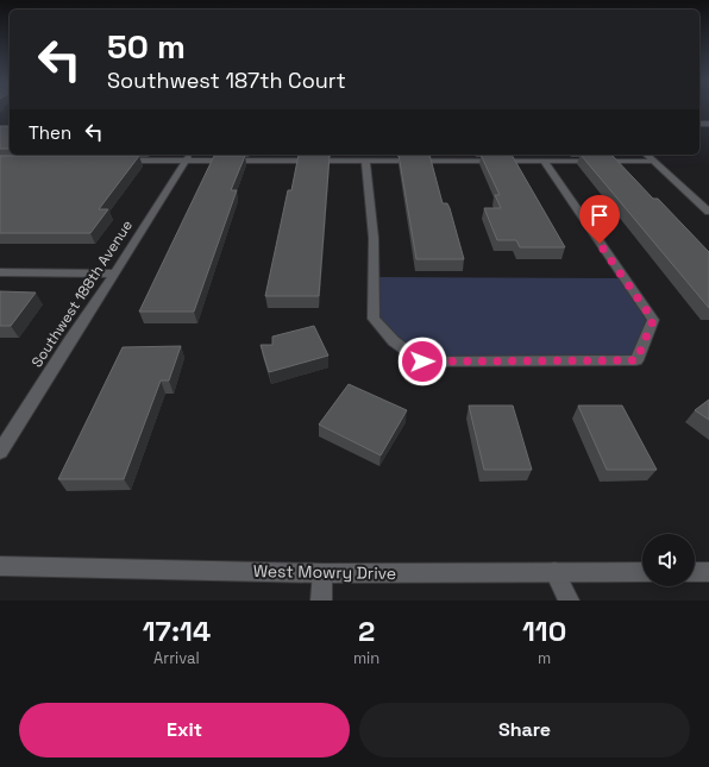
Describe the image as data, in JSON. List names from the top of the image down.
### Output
{
  "streets": {
    "street": ["Southwest 188th Avenue", "West Mowry Drive"]
  },
  "page": {
    "turn": ["50 m", "Southwest 187th Court"],
    "then": "Then",
    "eta": [
      "17:14",
      "Arrival",
      "2",
      "min",
      "110",
      "m"
    ],
    "buttons": ["Exit", "Share"]
  }
}
